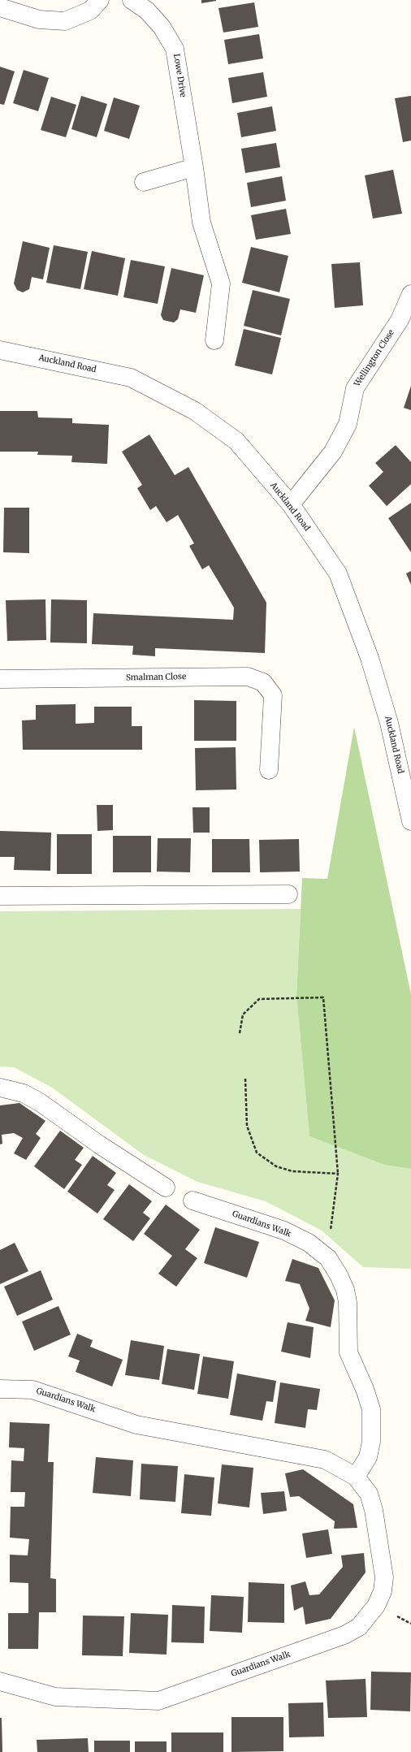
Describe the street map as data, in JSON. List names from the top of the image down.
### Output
{
  "streets": {
    "street": [
      "Lowe Drive",
      "Wellington Close",
      "Auckland Road",
      "Smalman Close",
      "Guardians Walk"
    ]
  },
  "crossings": [
    ["Wellington Close", "Auckland Road"]
  ]
}
